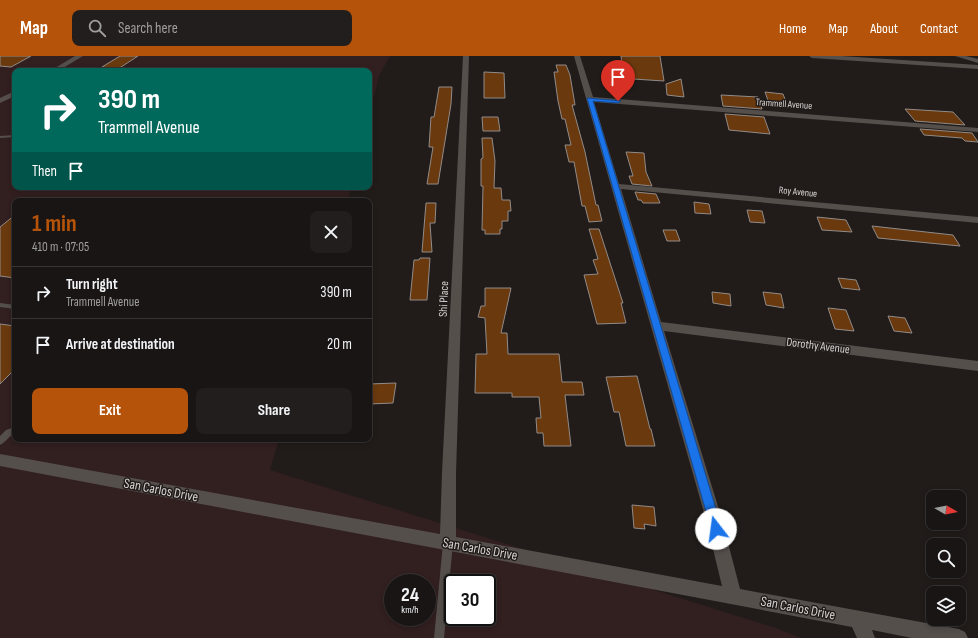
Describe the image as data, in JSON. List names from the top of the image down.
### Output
{
  "streets": {
    "street": [
      "Trammell Avenue",
      "Roy Avenue",
      "Shi Place",
      "Dorothy Avenue",
      "San Carlos Drive"
    ]
  },
  "crossings": [
    ["Shi Place", "San Carlos Drive"]
  ],
  "north": "right",
  "page": {
    "header": "Map",
    "search": "Search here",
    "nav": [
      "Home",
      "Map",
      "About",
      "Contact"
    ],
    "turn": ["390 m", "Trammell Avenue"],
    "then": "Then",
    "heading": ["1 min", "410 m · 07:05"],
    "list": [
      {
        "name": "Turn right",
        "note": "Trammell Avenue",
        "value": "390 m"
      },
      {
        "name": "Arrive at destination",
        "value": "20 m"
      }
    ],
    "buttons": ["Exit", "Share"],
    "speed": "24 km/h",
    "limit": "30"
  }
}
